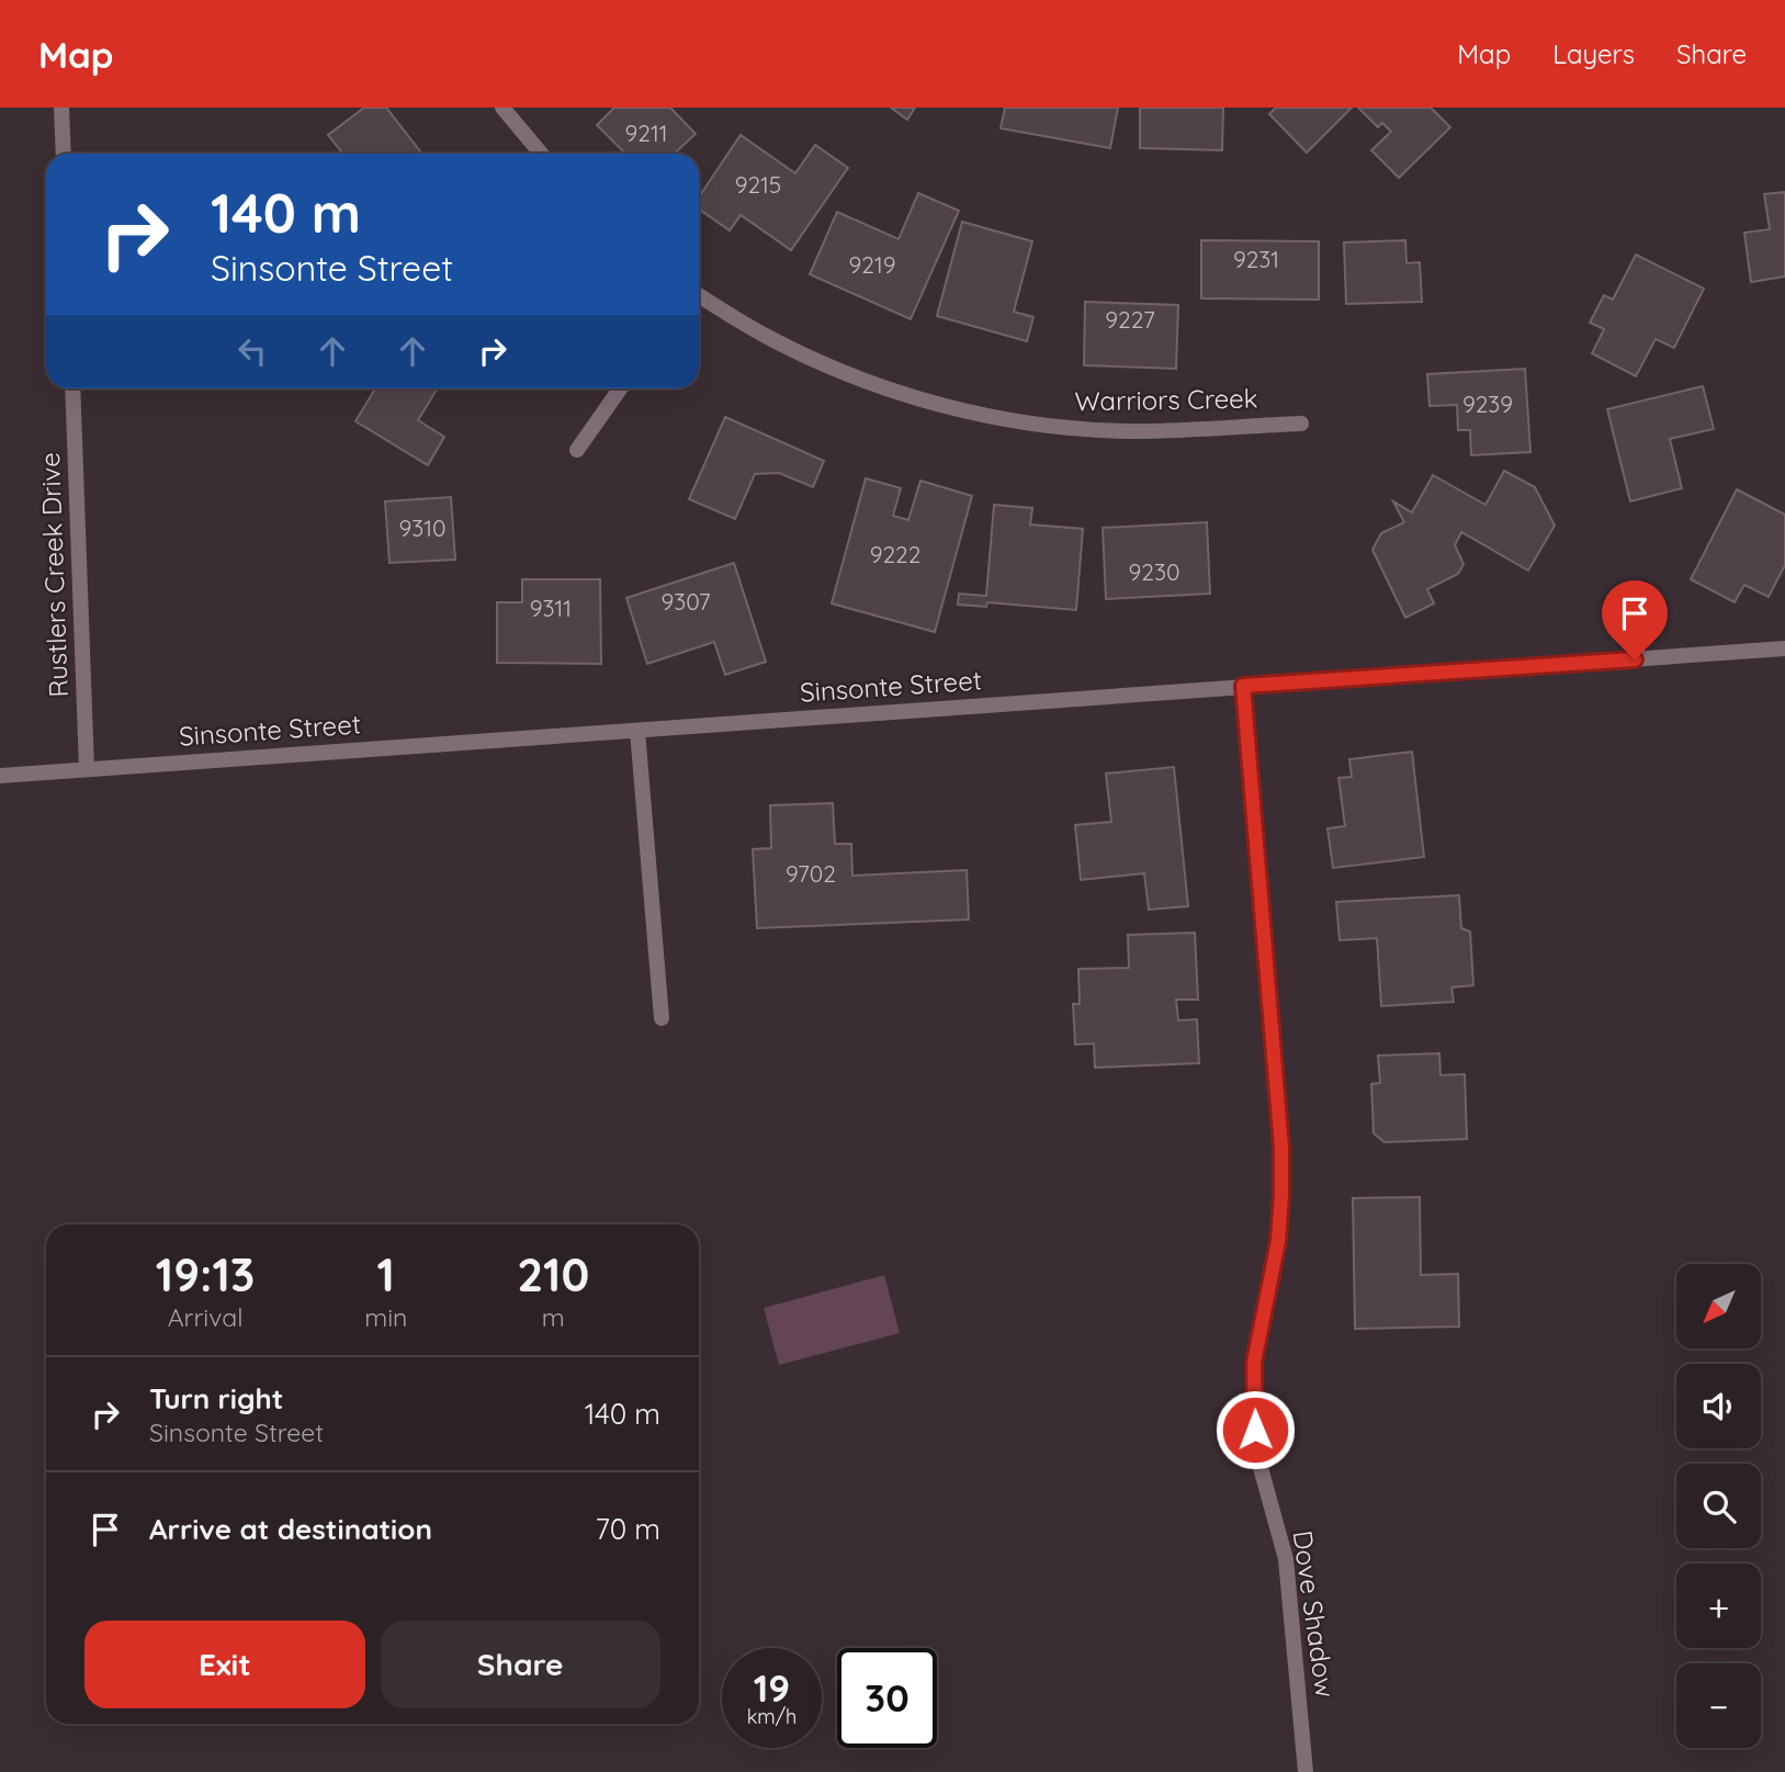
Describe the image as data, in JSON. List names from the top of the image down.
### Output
{
  "streets": {
    "street": [
      "Warriors Creek",
      "Rustlers Creek Drive",
      "Sinsonte Street",
      "Dove Shadow"
    ]
  },
  "crossings": [
    ["Rustlers Creek Drive", "Sinsonte Street"],
    ["Sinsonte Street", "Dove Shadow"]
  ],
  "house_numbers": [
    "9211",
    "9215",
    "9231",
    "9219",
    "9227",
    "9239",
    "9310",
    "9222",
    "9230",
    "9307",
    "9311",
    "9702"
  ],
  "north": "bottom left",
  "page": {
    "header": "Map",
    "nav": ["Map", "Layers", "Share"],
    "turn": ["140 m", "Sinsonte Street"],
    "eta": [
      "19:13",
      "Arrival",
      "1",
      "min",
      "210",
      "m"
    ],
    "map_buttons": ["+", "−"],
    "list": [
      {
        "name": "Turn right",
        "note": "Sinsonte Street",
        "value": "140 m"
      },
      {
        "name": "Arrive at destination",
        "value": "70 m"
      }
    ],
    "buttons": ["Exit", "Share"],
    "speed": "19 km/h",
    "limit": "30"
  }
}
